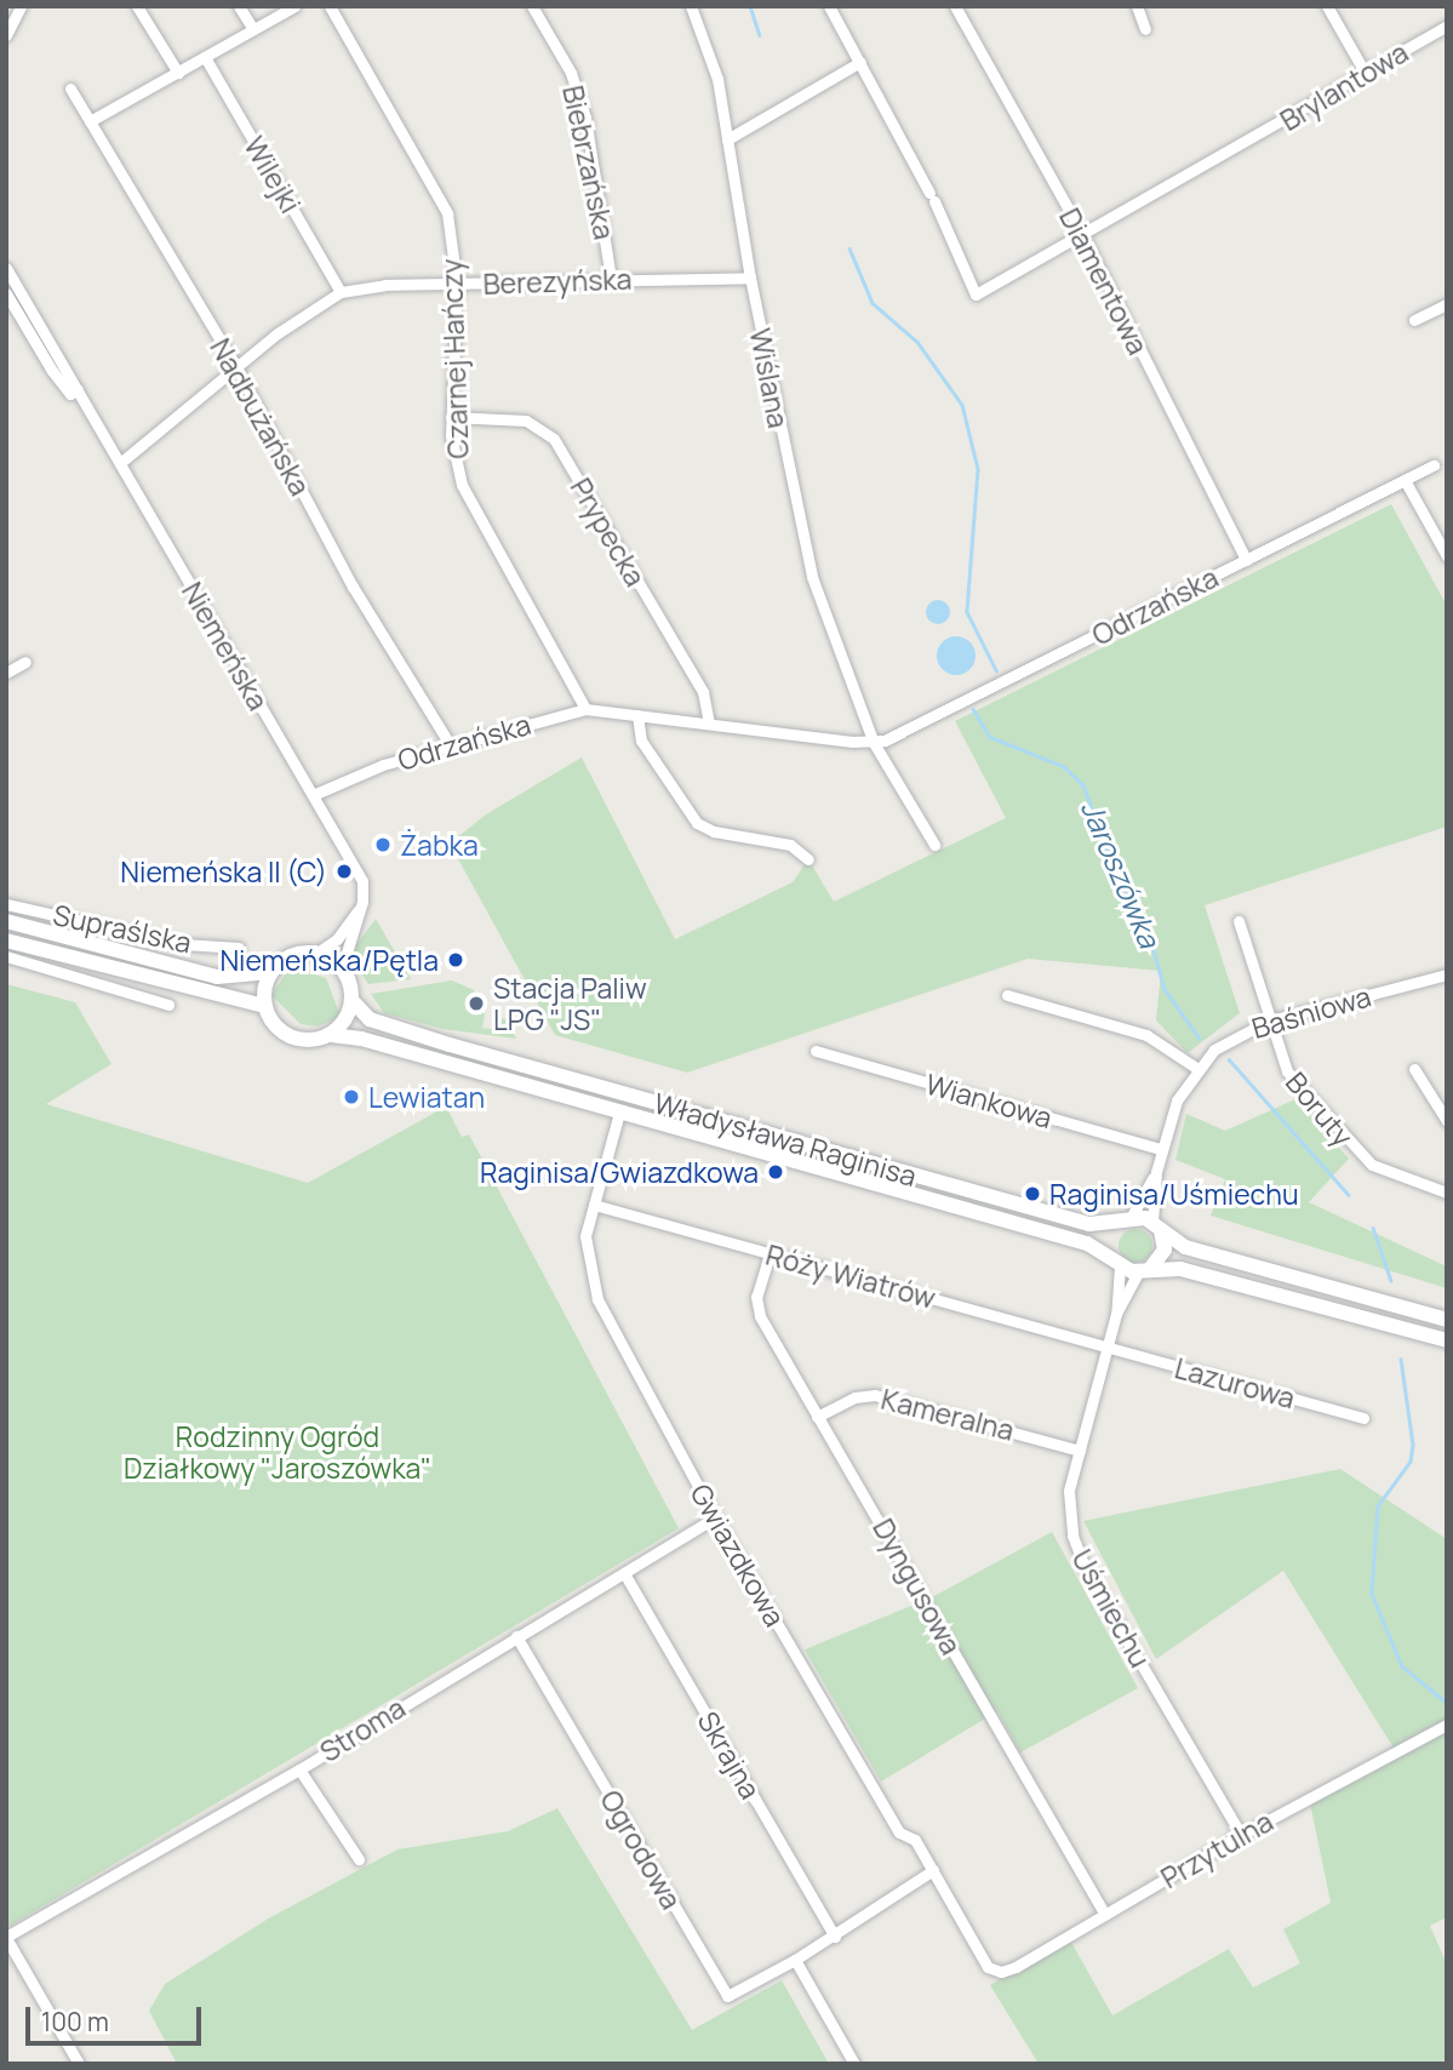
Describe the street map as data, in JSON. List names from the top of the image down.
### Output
{
  "streets": {
    "main road": ["Władysława Raginisa"],
    "street": [
      "Brylantowa",
      "Biebrzańska",
      "Wilejki",
      "Berezyńska",
      "Diamentowa",
      "Czarnej Hańczy",
      "Wiślana",
      "Nadbużańska",
      "Prypecka",
      "Odrzańska",
      "Niemeńska",
      "Supraślska",
      "Baśniowa",
      "Wiankowa",
      "Boruty",
      "Róży Wiatrów",
      "Lazurowa",
      "Kameralna",
      "Gwiazdkowa",
      "Dyngusowa",
      "Uśmiechu",
      "Stroma",
      "Skrajna",
      "Ogrodowa",
      "Przytulna"
    ]
  },
  "crossings": [
    ["Brylantowa", "Diamentowa"],
    ["Biebrzańska", "Berezyńska"],
    ["Wilejki", "Berezyńska"],
    ["Berezyńska", "Czarnej Hańczy"],
    ["Berezyńska", "Wiślana"],
    ["Berezyńska", "Nadbużańska"],
    ["Berezyńska", "Niemeńska"],
    ["Diamentowa", "Odrzańska"],
    ["Czarnej Hańczy", "Prypecka"],
    ["Czarnej Hańczy", "Odrzańska"],
    ["Wiślana", "Odrzańska"],
    ["Nadbużańska", "Odrzańska"],
    ["Prypecka", "Odrzańska"],
    ["Odrzańska", "Niemeńska"],
    ["Niemeńska", "Władysława Raginisa"],
    ["Baśniowa", "Wiankowa"],
    ["Baśniowa", "Boruty"],
    ["Baśniowa", "Władysława Raginisa"],
    ["Baśniowa", "Uśmiechu"],
    ["Władysława Raginisa", "Gwiazdkowa"],
    ["Władysława Raginisa", "Uśmiechu"],
    ["Róży Wiatrów", "Lazurowa"],
    ["Róży Wiatrów", "Gwiazdkowa"],
    ["Róży Wiatrów", "Dyngusowa"],
    ["Róży Wiatrów", "Uśmiechu"],
    ["Lazurowa", "Uśmiechu"],
    ["Kameralna", "Dyngusowa"],
    ["Kameralna", "Uśmiechu"],
    ["Gwiazdkowa", "Stroma"],
    ["Gwiazdkowa", "Ogrodowa"],
    ["Gwiazdkowa", "Przytulna"],
    ["Dyngusowa", "Przytulna"],
    ["Uśmiechu", "Przytulna"],
    ["Stroma", "Skrajna"],
    ["Stroma", "Ogrodowa"],
    ["Skrajna", "Ogrodowa"]
  ],
  "water": ["Jaroszówka"],
  "parks": ["Rodzinny Ogród Działkowy \"Jaroszówka\""],
  "places": [
    "Żabka",
    "Niemeńska II (C)",
    "Niemeńska/Pętla",
    "Stacja Paliw LPG \"JS\"",
    "Lewiatan",
    "Raginisa/Gwiazdkowa",
    "Raginisa/Uśmiechu"
  ],
  "scale_bar": "100 m"
}
